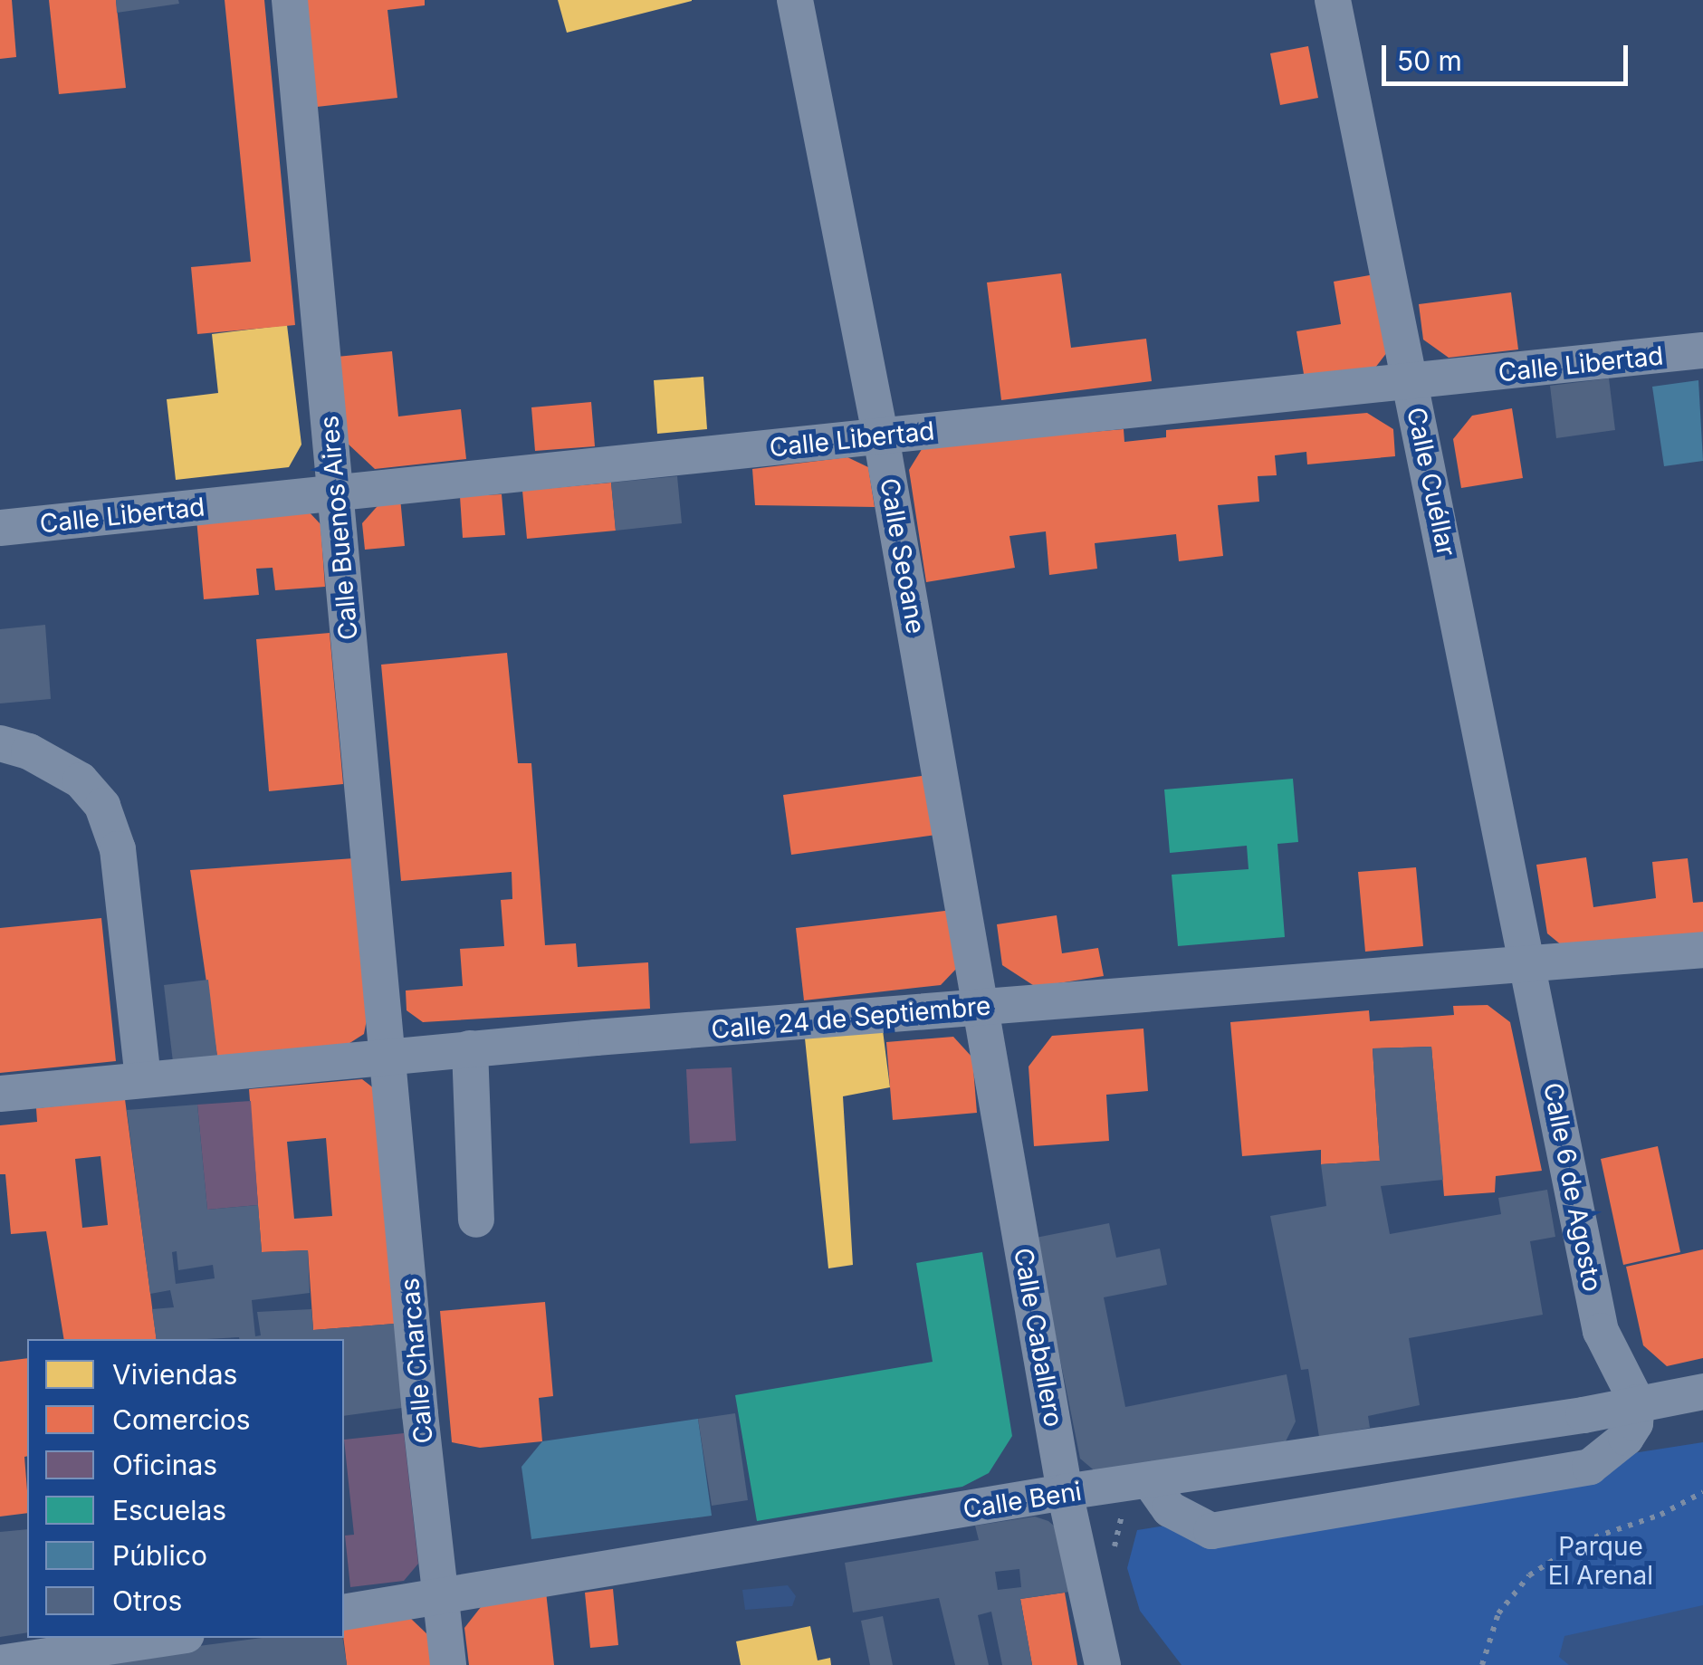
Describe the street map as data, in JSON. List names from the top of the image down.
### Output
{
  "streets": {
    "street": [
      "Calle Libertad",
      "Calle Cuéllar",
      "Calle Buenos Aires",
      "Calle Seoane",
      "Calle 24 de Septiembre",
      "Calle 6 de Agosto",
      "Calle Caballero",
      "Calle Charcas",
      "Calle Beni"
    ]
  },
  "crossings": [
    ["Calle Libertad", "Calle Cuéllar"],
    ["Calle Libertad", "Calle Buenos Aires"],
    ["Calle Libertad", "Calle Seoane"],
    ["Calle Cuéllar", "Calle 24 de Septiembre"],
    ["Calle Cuéllar", "Calle 6 de Agosto"],
    ["Calle Buenos Aires", "Calle 24 de Septiembre"],
    ["Calle Buenos Aires", "Calle Charcas"],
    ["Calle Seoane", "Calle 24 de Septiembre"],
    ["Calle Seoane", "Calle Caballero"],
    ["Calle 24 de Septiembre", "Calle 6 de Agosto"],
    ["Calle 24 de Septiembre", "Calle Caballero"],
    ["Calle 24 de Septiembre", "Calle Charcas"],
    ["Calle 6 de Agosto", "Calle Beni"],
    ["Calle Caballero", "Calle Beni"],
    ["Calle Charcas", "Calle Beni"]
  ],
  "parks": ["Parque El Arenal"],
  "legend": [
    "Viviendas",
    "Comercios",
    "Oficinas",
    "Escuelas",
    "Público",
    "Otros"
  ],
  "scale_bar": "50 m"
}
